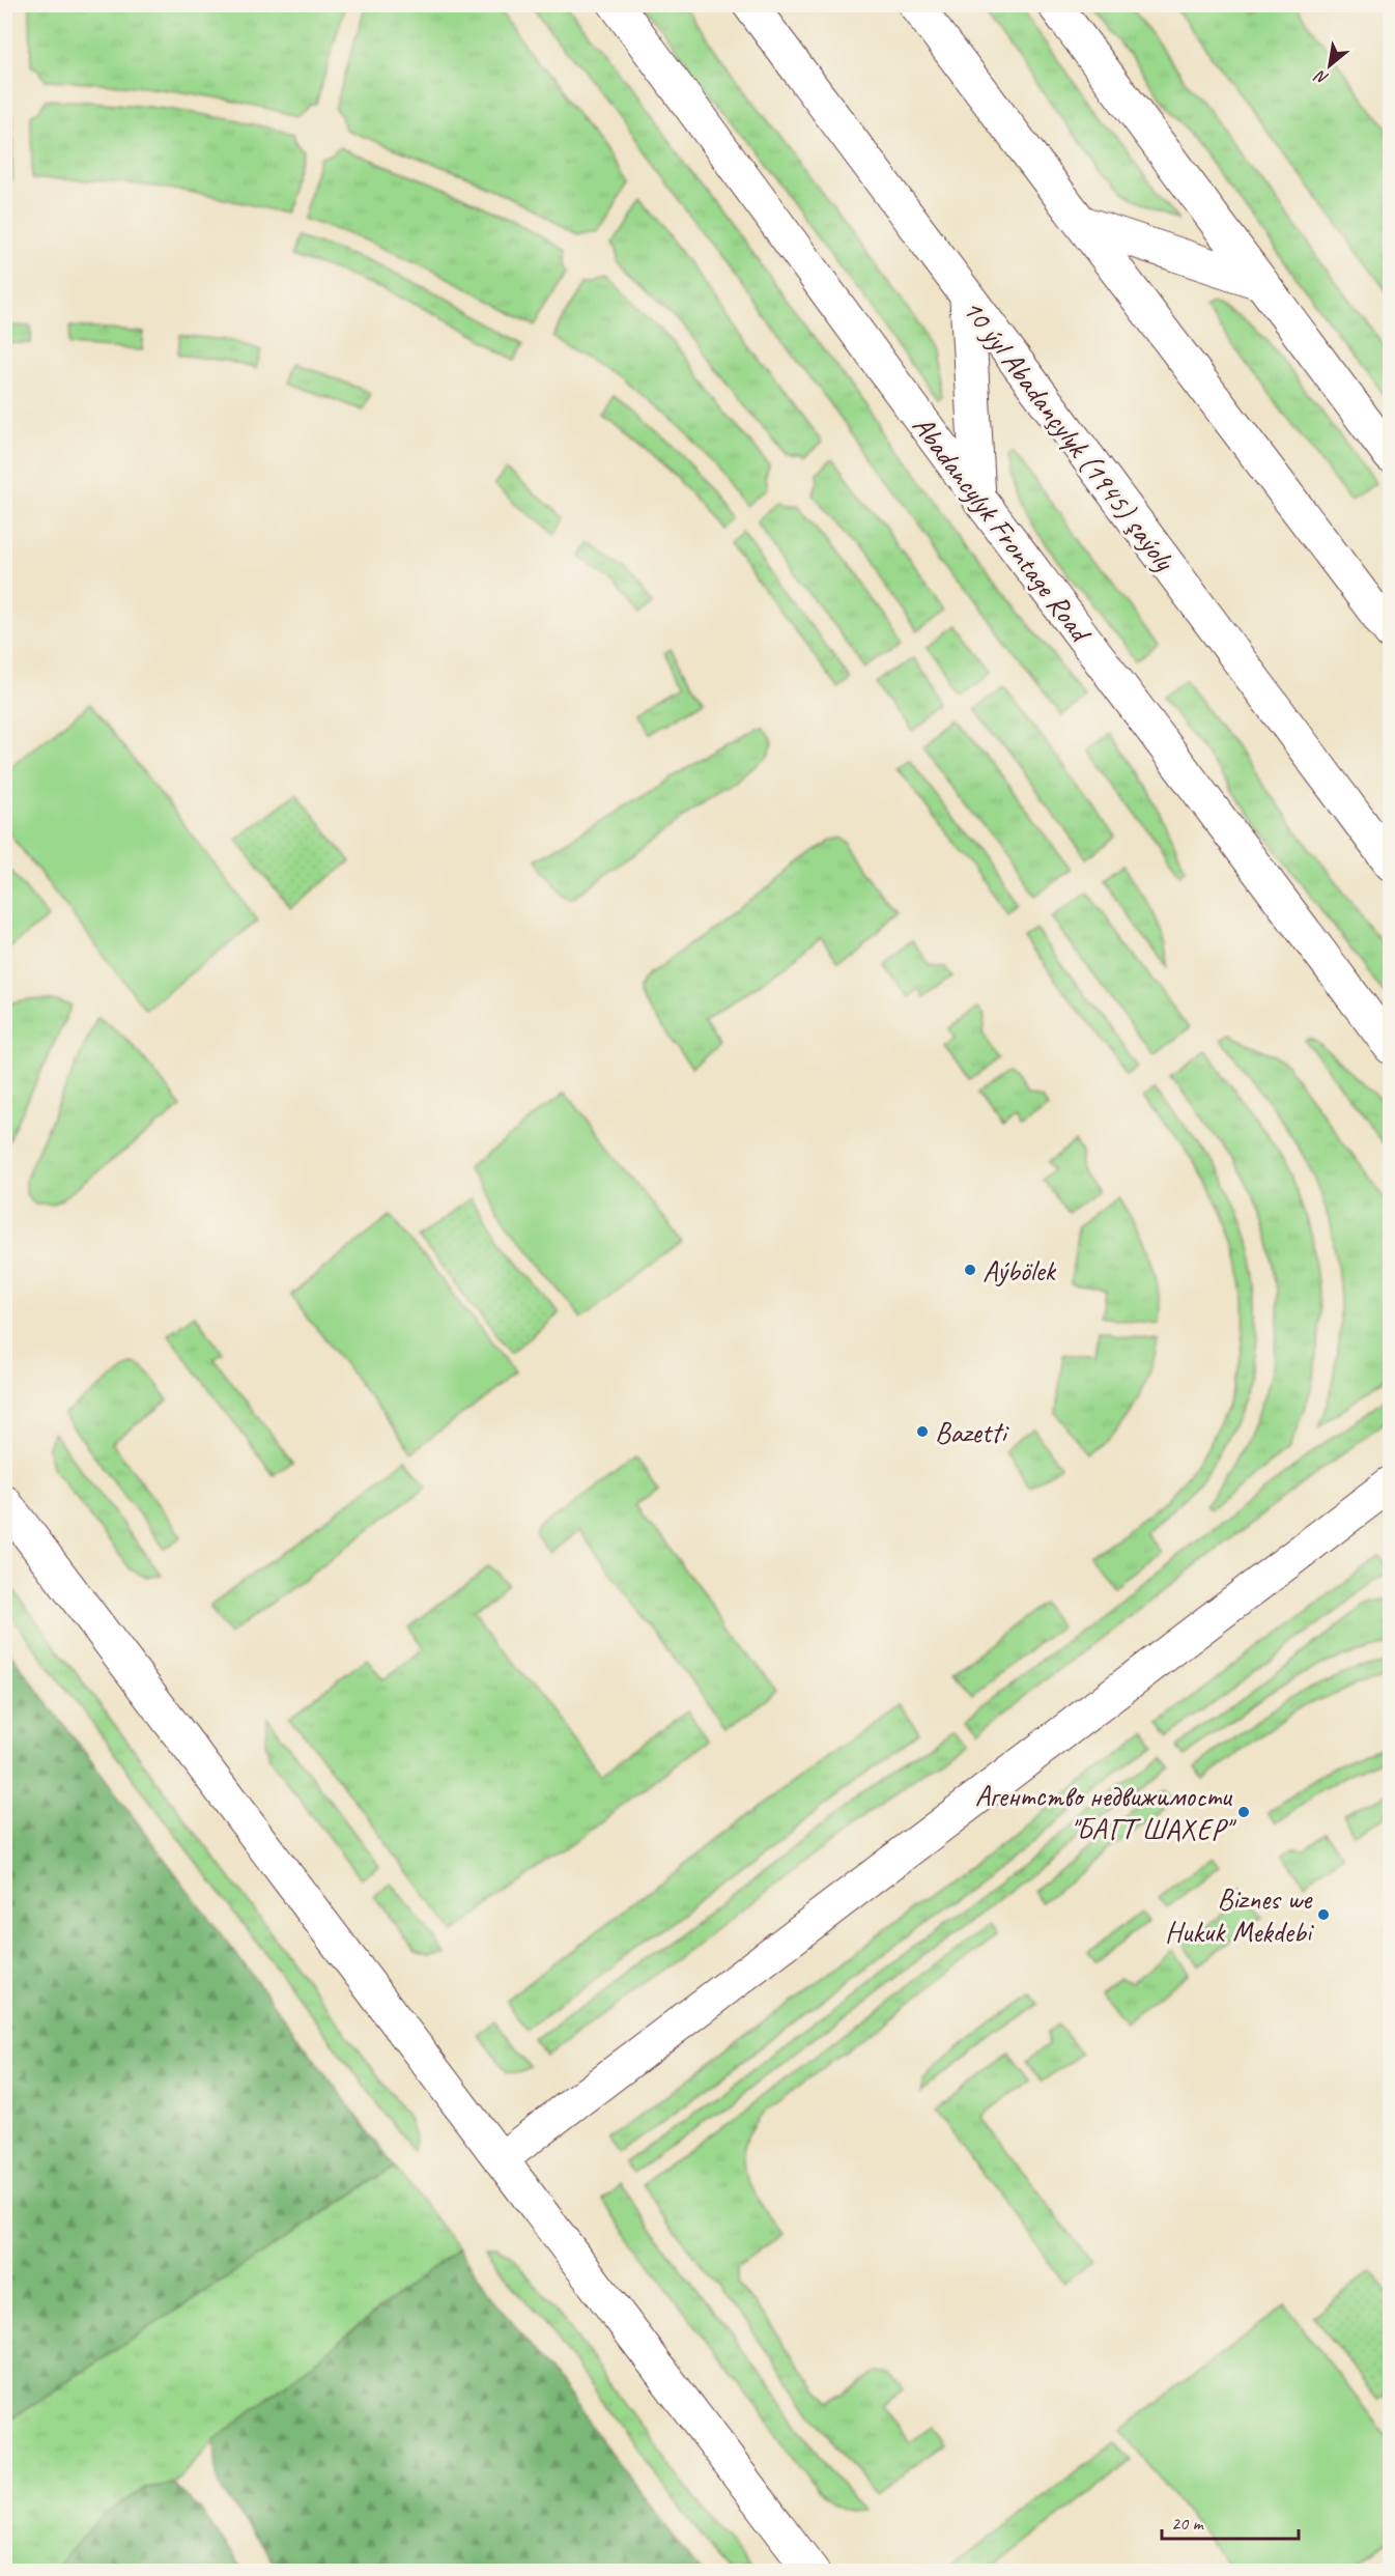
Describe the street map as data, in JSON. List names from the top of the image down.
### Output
{
  "streets": {
    "street": ["10 ýyl Abadançylyk (1945) şaýoly", "Abadancylyk Frontage Road"]
  },
  "places": [
    "Aýbölek",
    "Bazetti",
    "Агентство недвижимости \"БАГТ ШАХЕР\"",
    "Biznes we Hukuk Mekdebi"
  ],
  "scale_bar": "20 m",
  "north": "bottom left"
}
